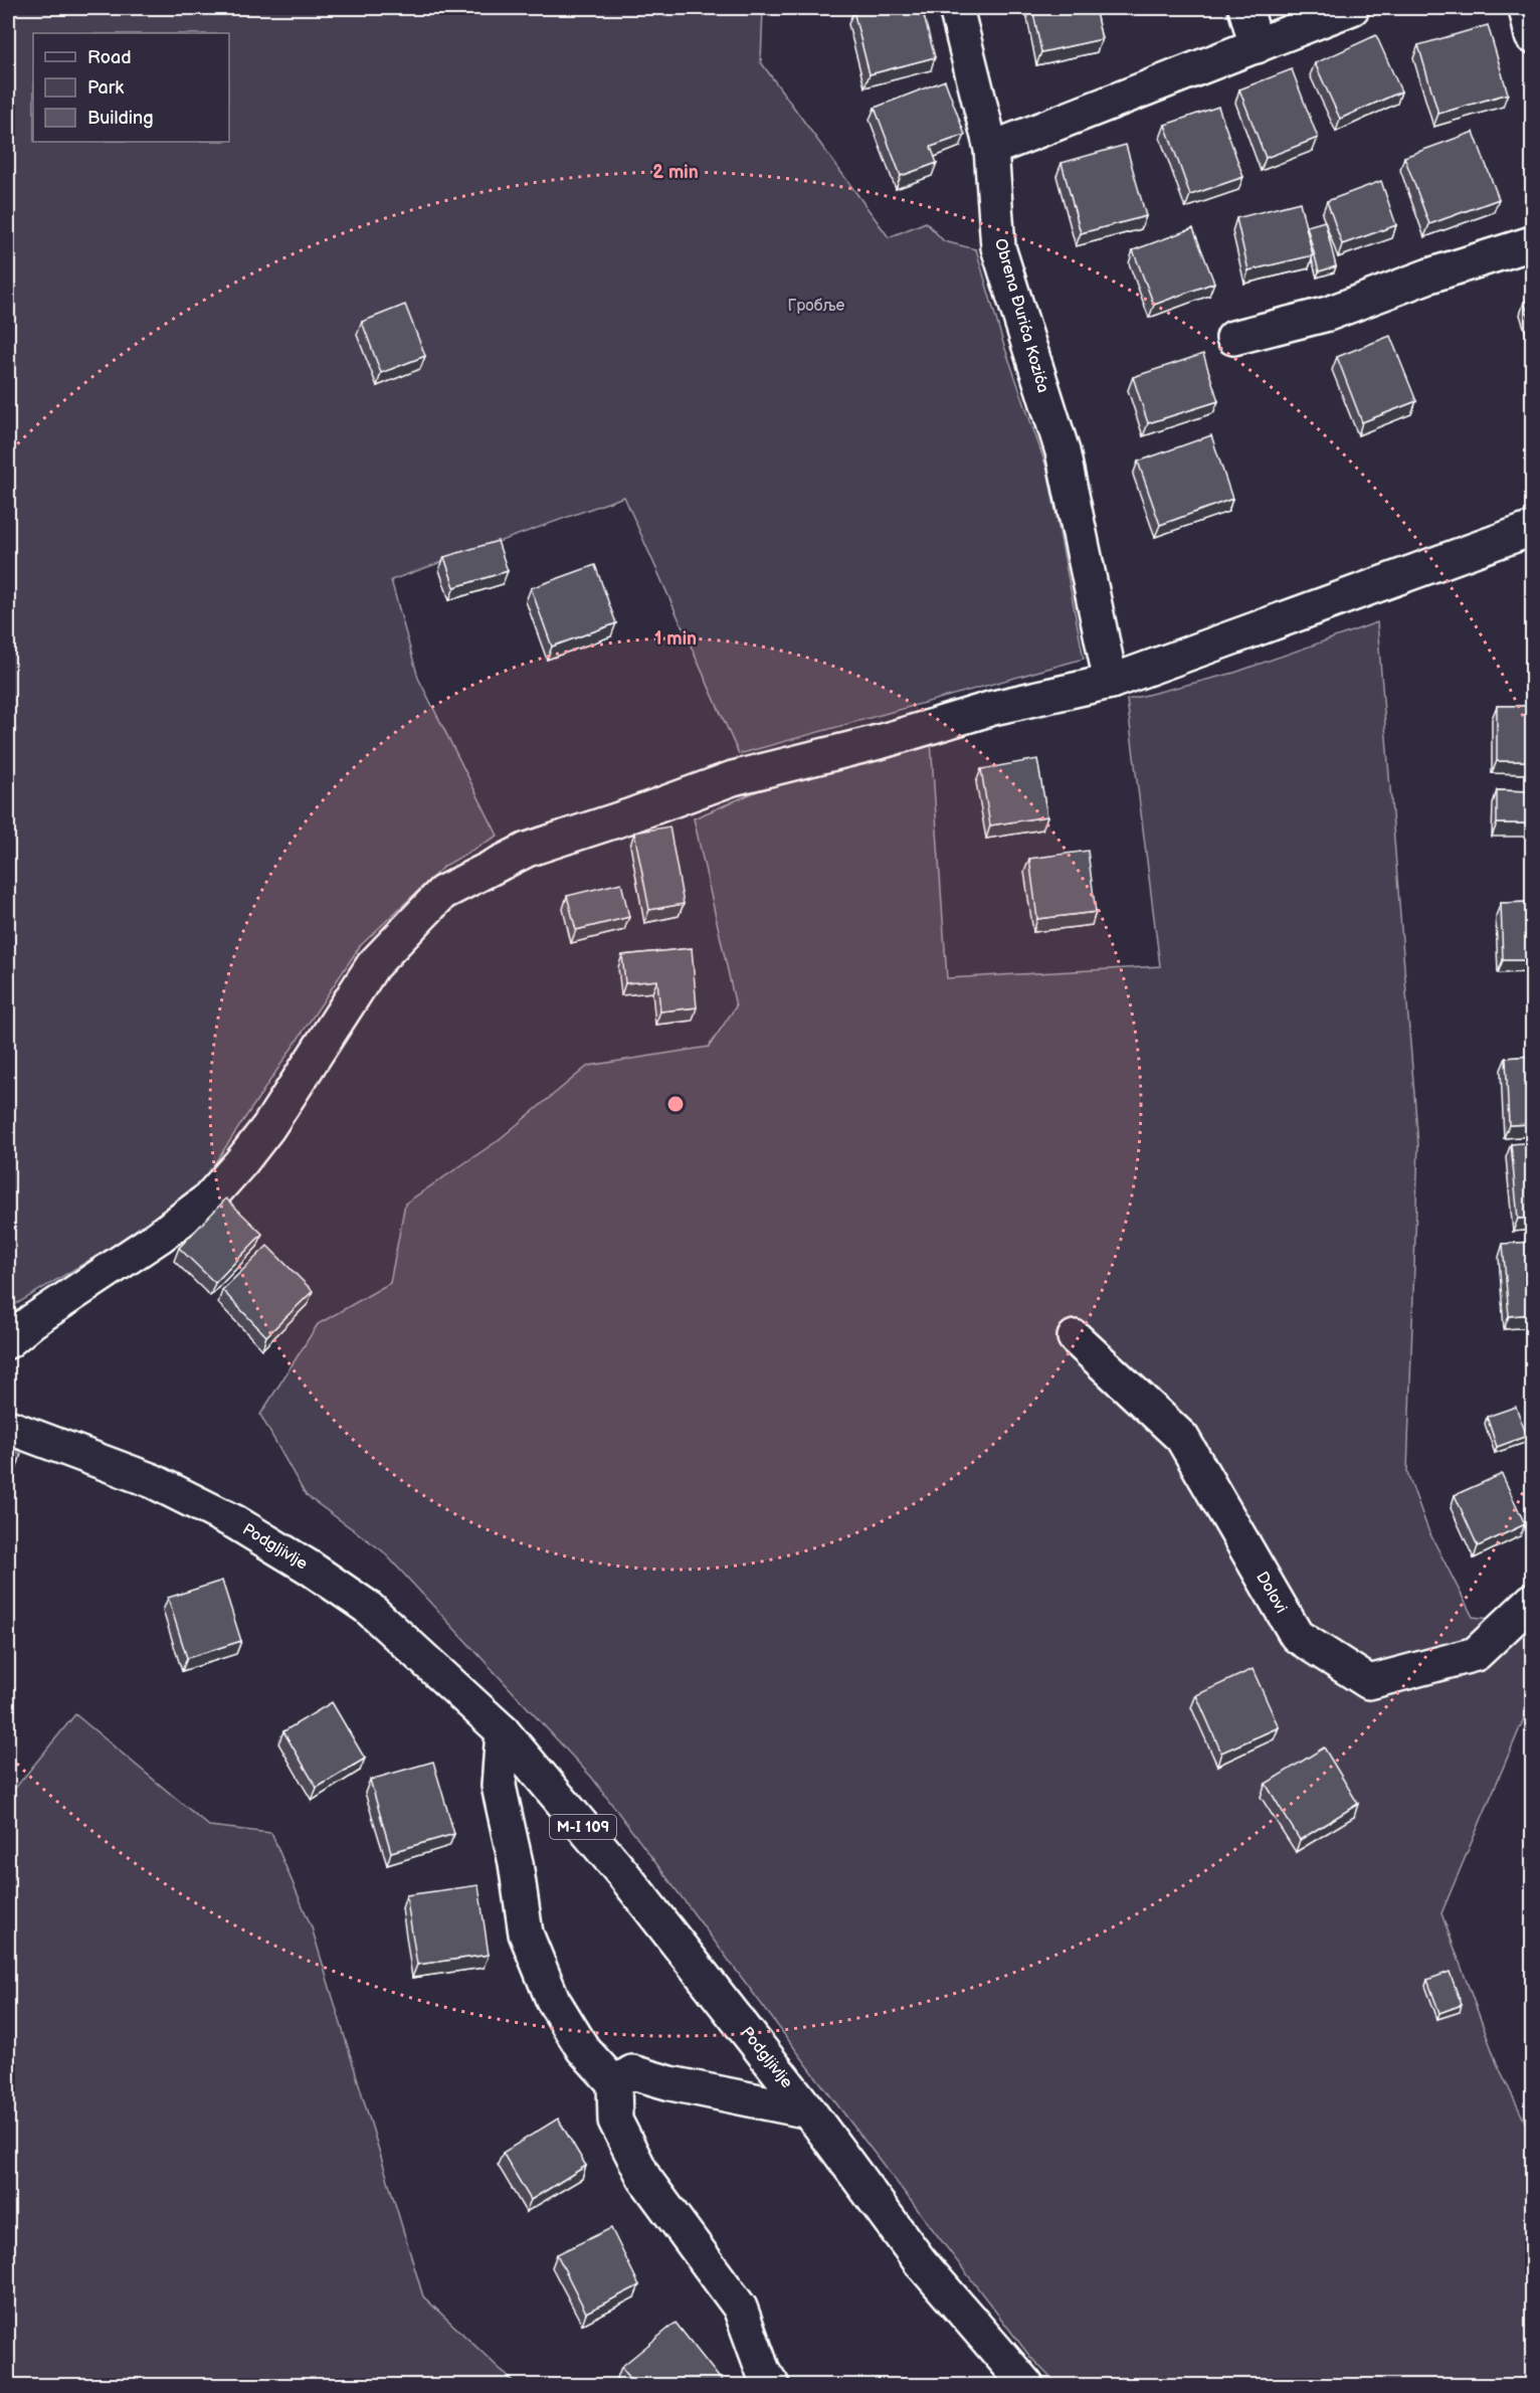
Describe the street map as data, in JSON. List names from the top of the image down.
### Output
{
  "streets": {
    "street": [
      "Obrena Đurića Kozića",
      "Podgljivlje",
      "Dolovi",
      "M-I 109"
    ]
  },
  "parks": ["Гробље"],
  "legend": ["Road", "Park", "Building"],
  "rings": ["2 min", "1 min"]
}
